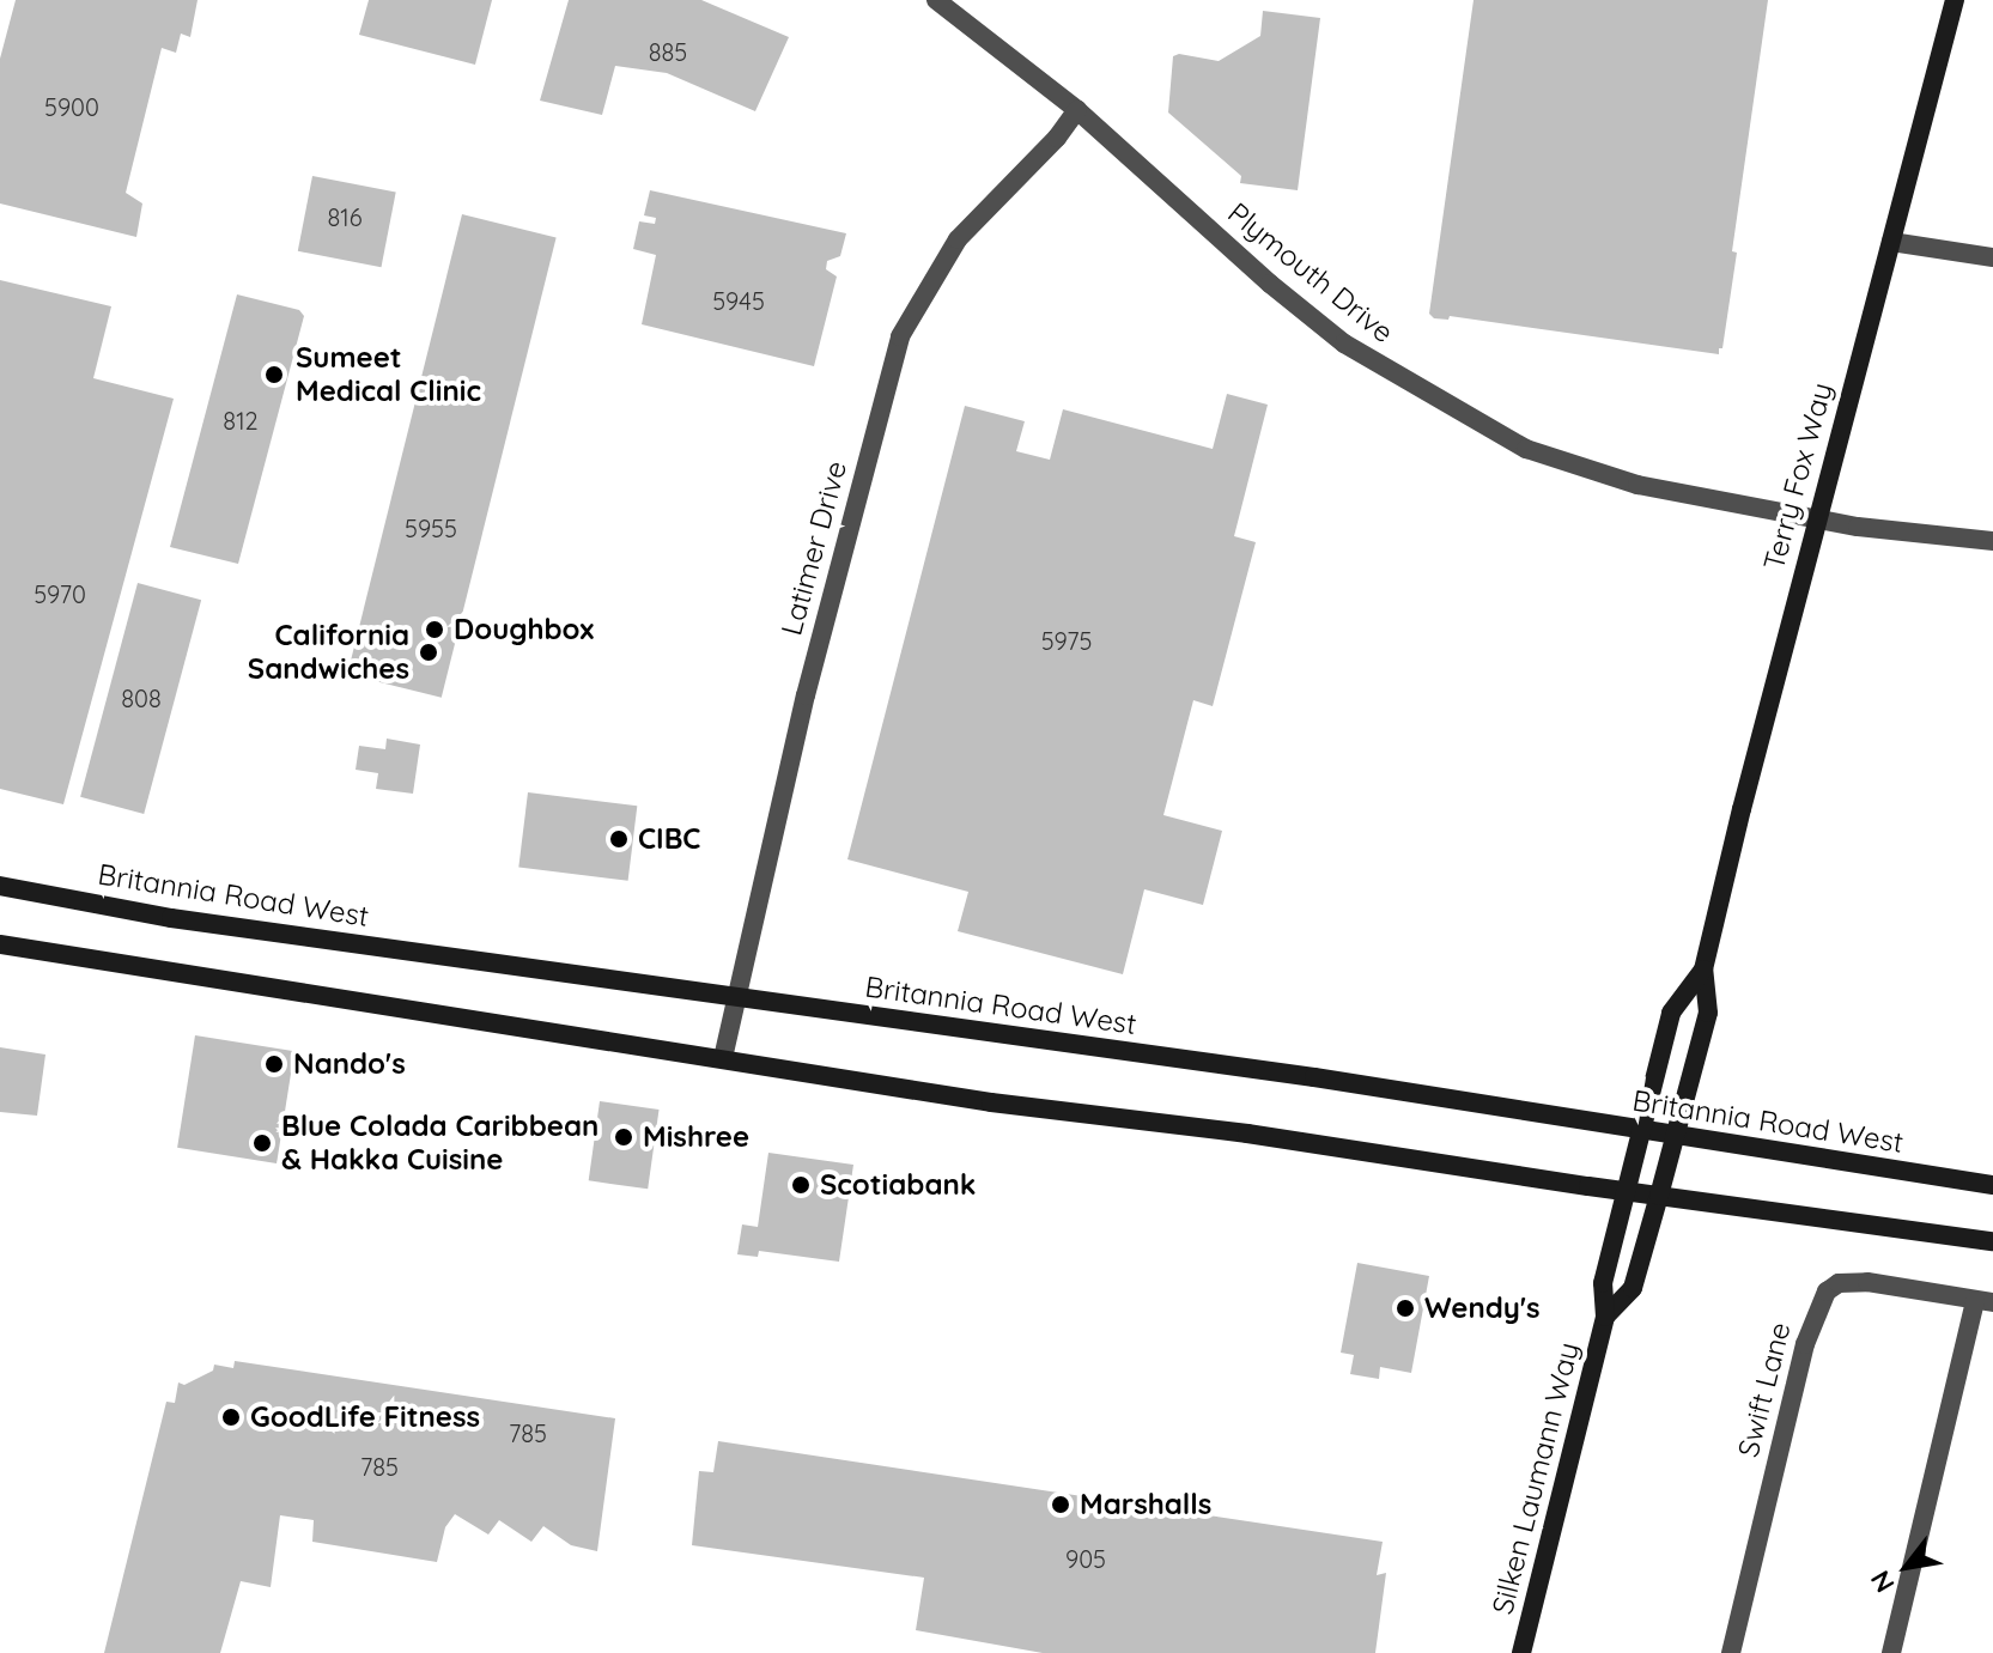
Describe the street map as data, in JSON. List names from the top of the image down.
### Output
{
  "streets": {
    "main road": ["Terry Fox Way", "Britannia Road West", "Silken Laumann Way"],
    "street": ["Plymouth Drive", "Latimer Drive", "Swift Lane"]
  },
  "crossings": [
    ["Plymouth Drive", "Terry Fox Way"],
    ["Plymouth Drive", "Latimer Drive"],
    ["Terry Fox Way", "Britannia Road West"],
    ["Terry Fox Way", "Silken Laumann Way"],
    ["Latimer Drive", "Britannia Road West"],
    ["Britannia Road West", "Silken Laumann Way"]
  ],
  "places": [
    "Sumeet Medical Clinic",
    "Doughbox",
    "California Sandwiches",
    "CIBC",
    "Nando's",
    "Mishree",
    "Blue Colada Caribbean & Hakka Cuisine",
    "Scotiabank",
    "Wendy's",
    "GoodLife Fitness",
    "Marshalls"
  ],
  "house_numbers": [
    "885",
    "5900",
    "816",
    "5945",
    "812",
    "5955",
    "5970",
    "5975",
    "808",
    "785",
    "785",
    "905"
  ],
  "north": "bottom left"
}
